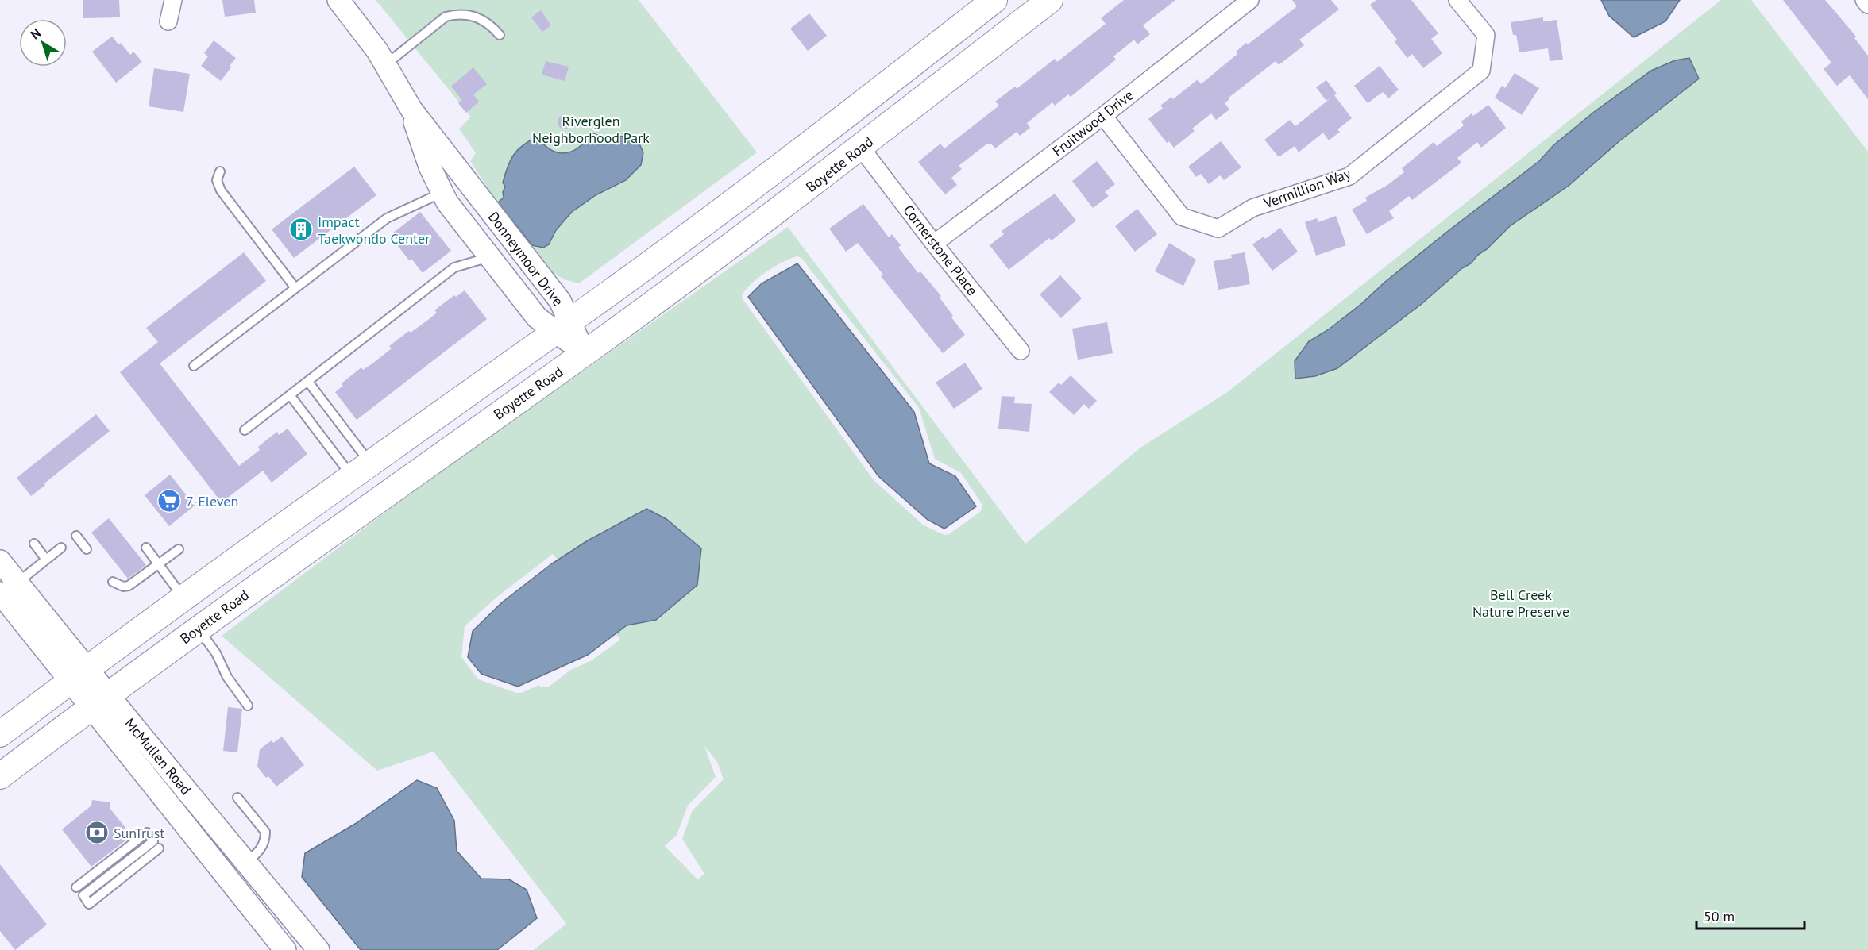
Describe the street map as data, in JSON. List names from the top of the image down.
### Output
{
  "streets": {
    "main road": ["Boyette Road"],
    "street": [
      "Fruitwood Drive",
      "Vermillion Way",
      "Cornerstone Place",
      "Donneymoor Drive",
      "McMullen Road"
    ]
  },
  "crossings": [
    ["Fruitwood Drive", "Vermillion Way"],
    ["Fruitwood Drive", "Cornerstone Place"],
    ["Boyette Road", "Cornerstone Place"],
    ["Boyette Road", "Donneymoor Drive"],
    ["Boyette Road", "McMullen Road"]
  ],
  "parks": ["Riverglen Neighborhood Park", "Bell Creek Nature Preserve"],
  "places": {
    "building": ["Impact Taekwondo Center"],
    "supermarket": ["7-Eleven"],
    "bank": ["SunTrust"]
  },
  "scale_bar": "50 m",
  "north": "top left"
}
